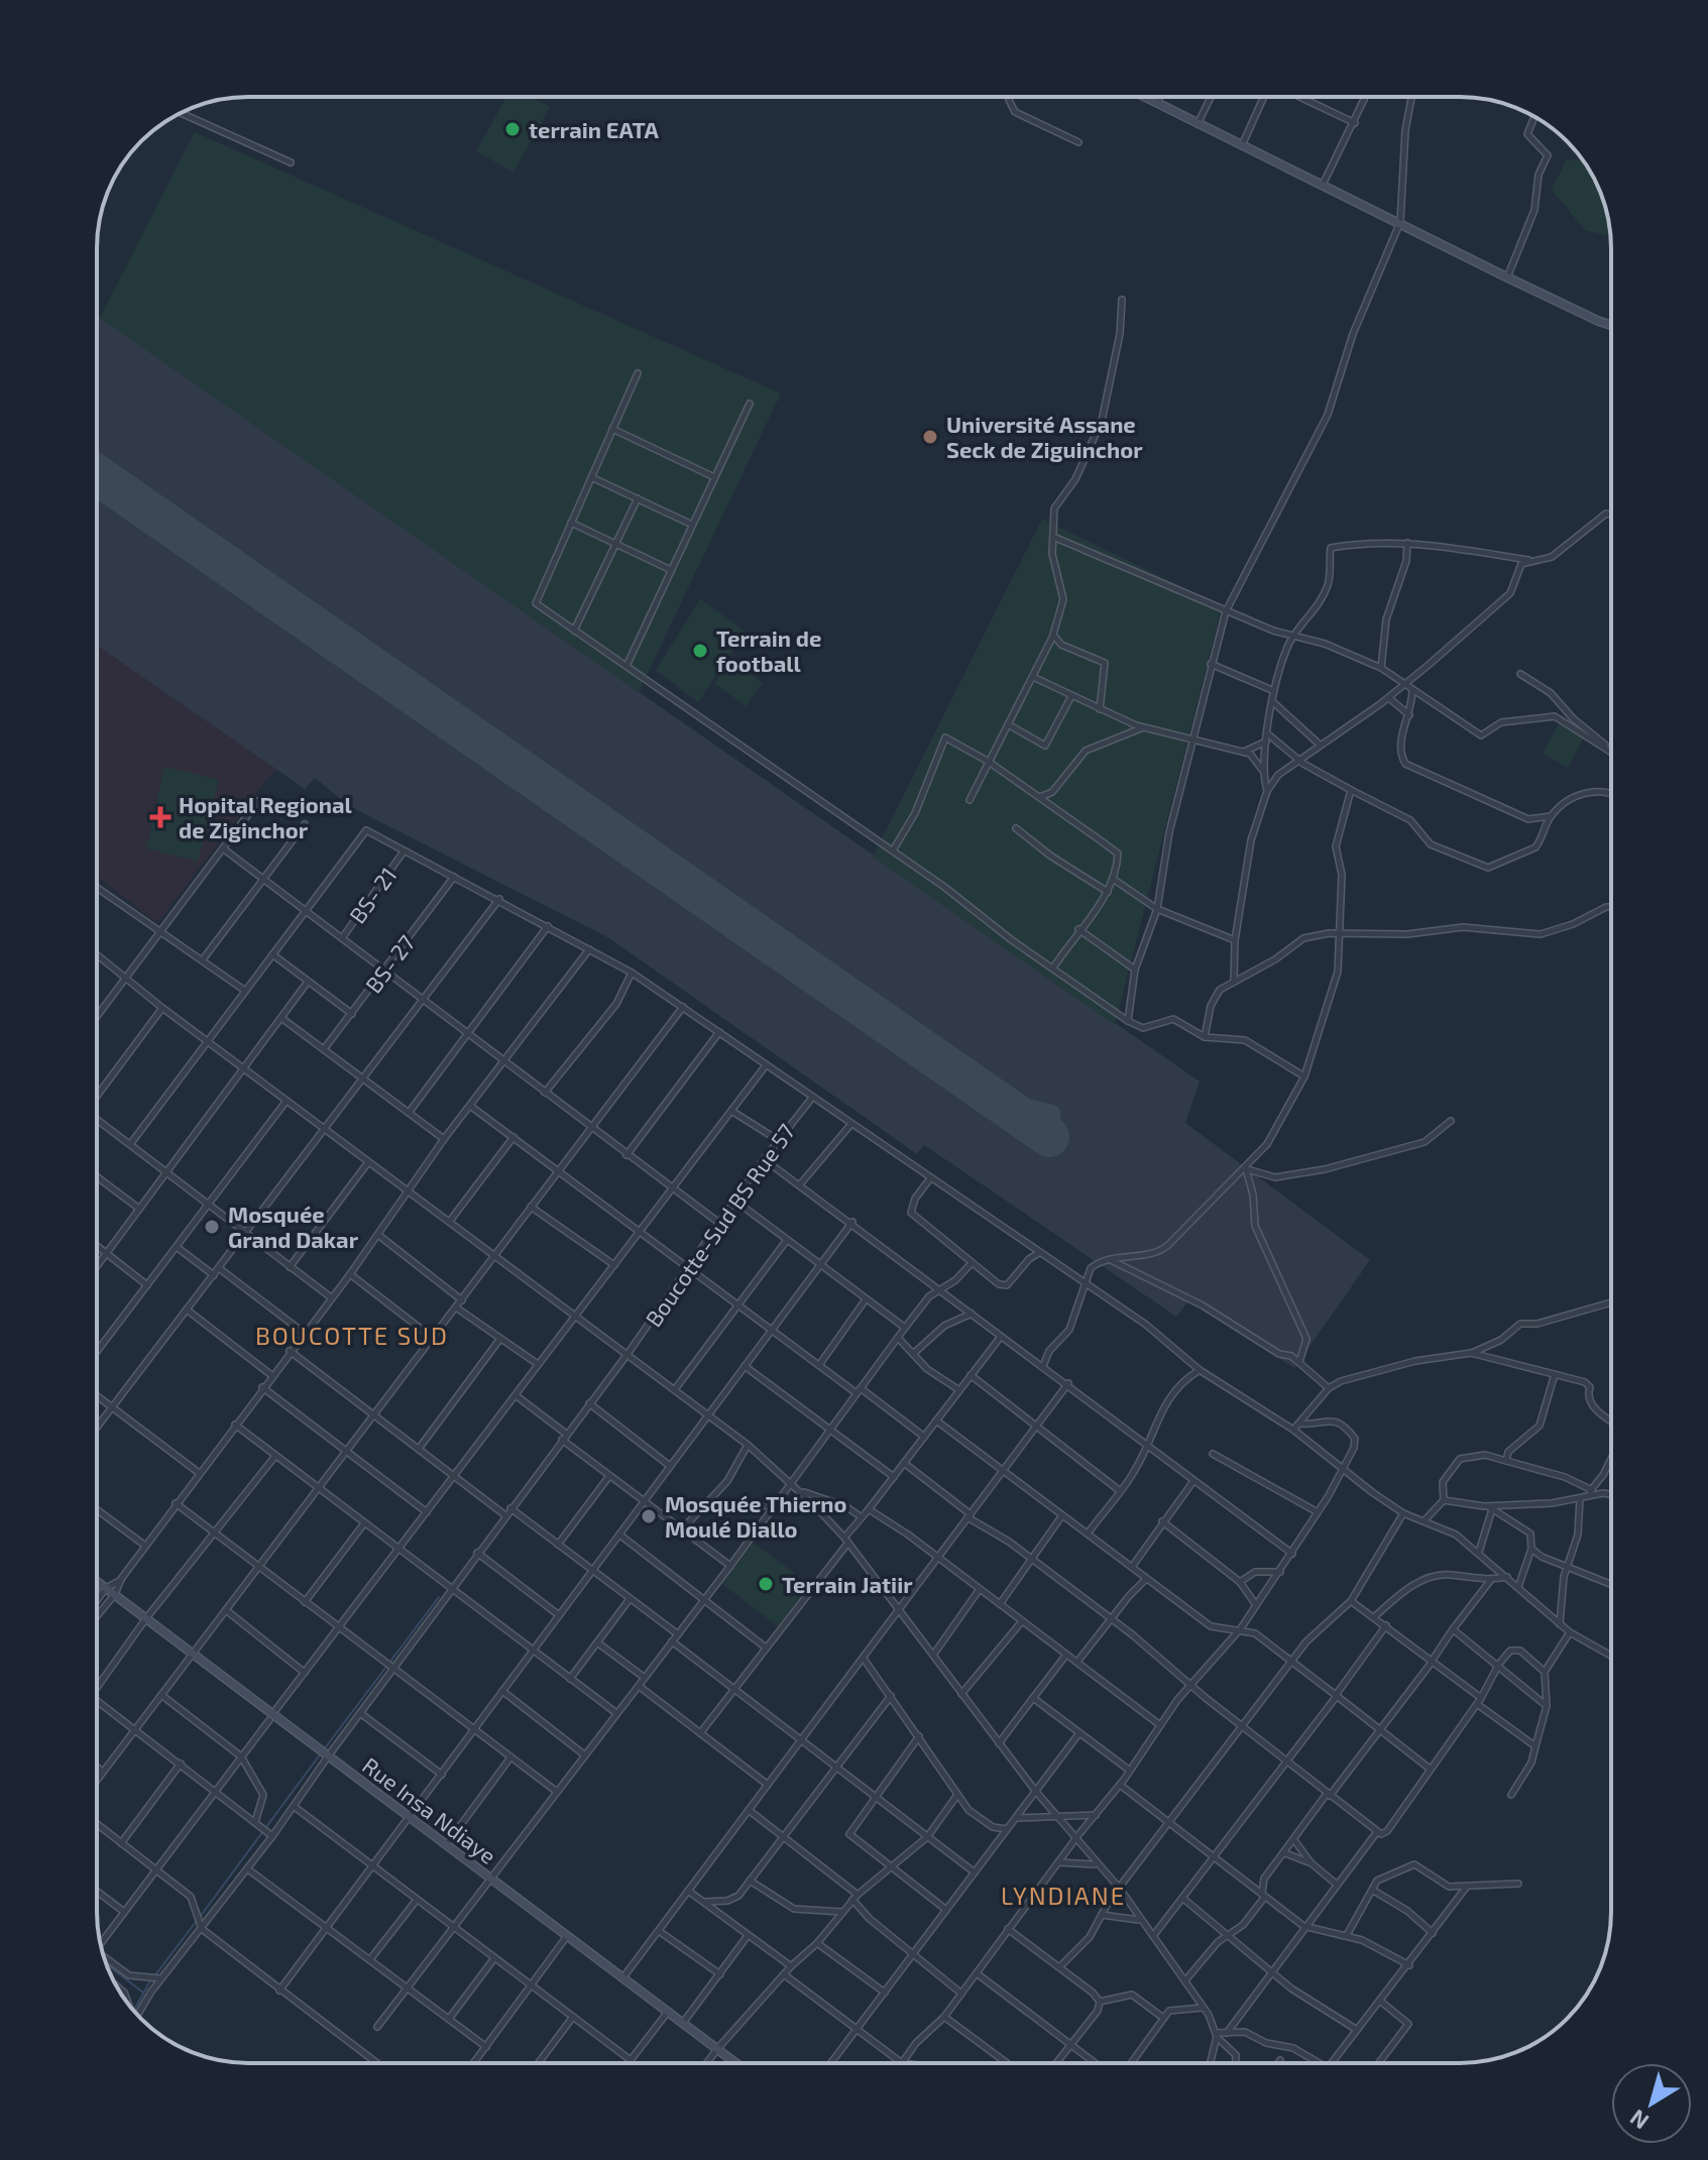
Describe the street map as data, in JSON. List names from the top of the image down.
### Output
{
  "streets": {
    "main road": ["Rue Insa Ndiaye"],
    "street": ["BS- 21", "BS- 27", "Boucotte-Sud BS Rue 57"]
  },
  "crossings": [
    ["Boucotte-Sud BS Rue 57", "Rue Insa Ndiaye"]
  ],
  "districts": ["BOUCOTTE SUD", "LYNDIANE"],
  "places": {
    "other": [
      "terrain EATA",
      "Université Assane Seck de Ziguinchor",
      "Terrain de football",
      "Mosquée Grand Dakar",
      "Mosquée Thierno Moulé Diallo",
      "Terrain Jatiir"
    ],
    "health": ["Hopital Regional de Ziginchor"]
  },
  "north": "bottom left"
}
